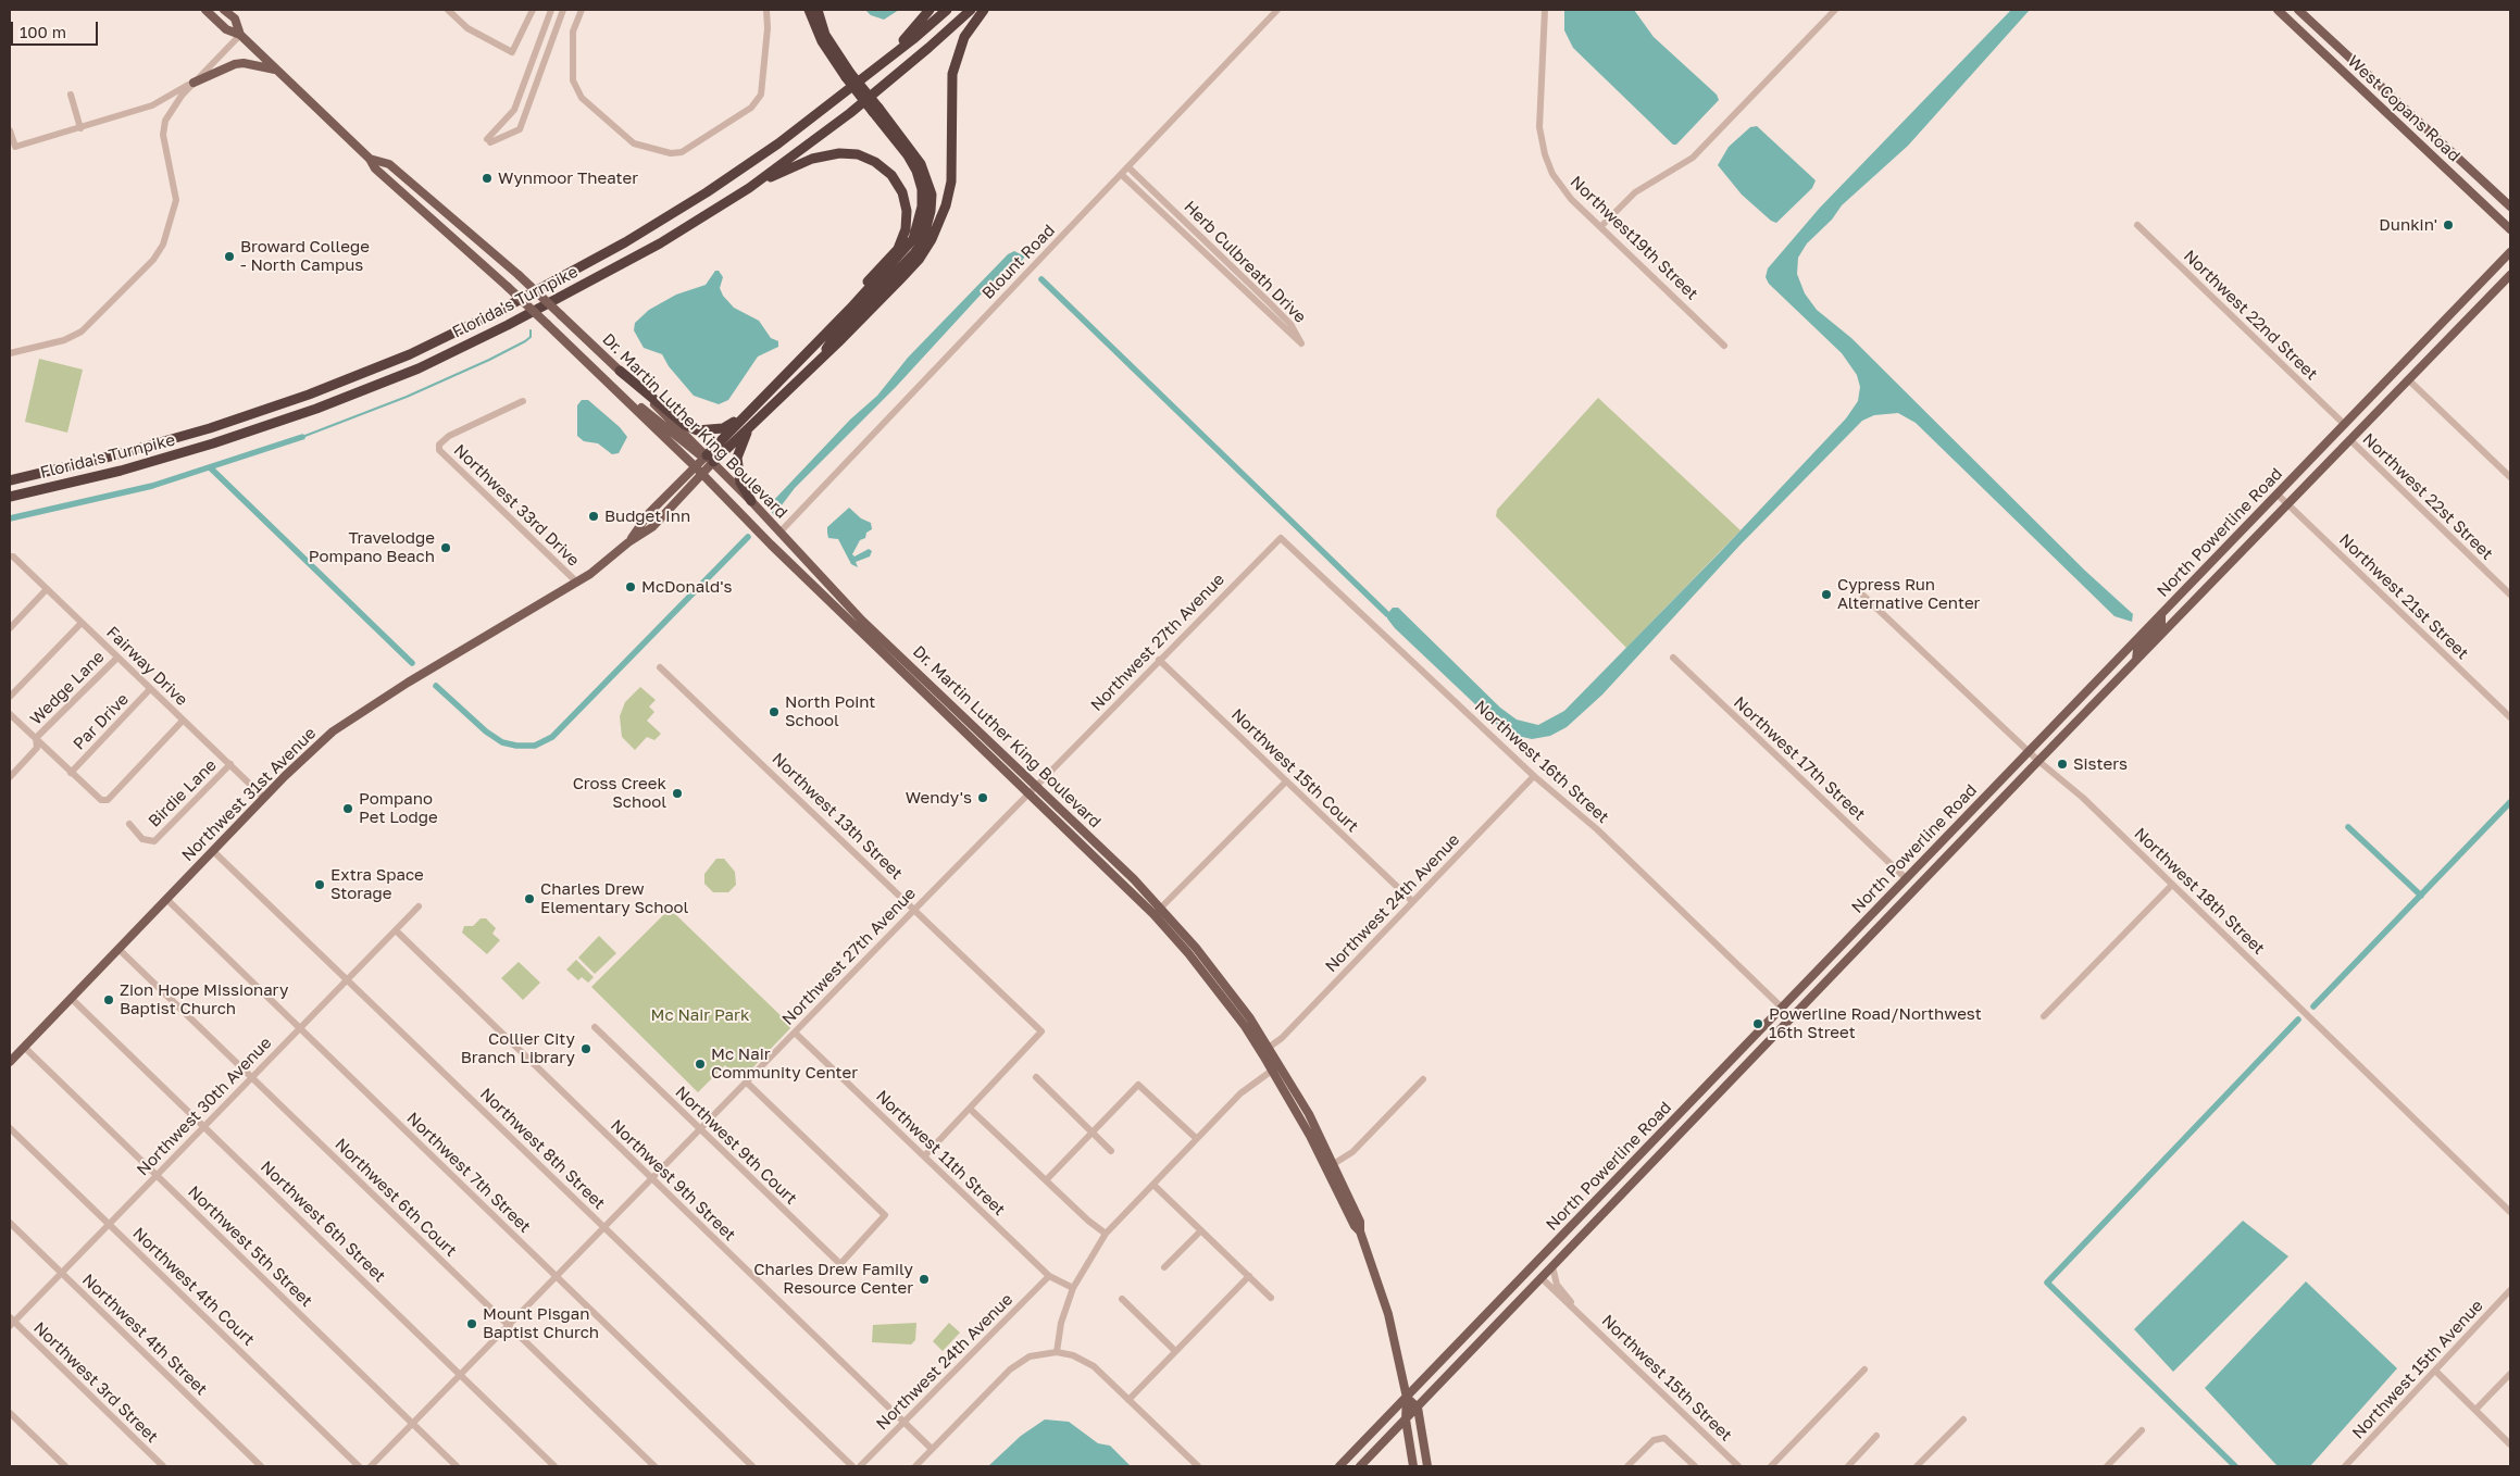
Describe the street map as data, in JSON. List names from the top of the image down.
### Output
{
  "streets": {
    "highway": ["Florida's Turnpike"],
    "main road": [
      "West Copans Road",
      "Dr. Martin Luther King Boulevard",
      "North Powerline Road",
      "Northwest 31st Avenue"
    ],
    "street": [
      "Northwest19th Street",
      "Blount Road",
      "Herb Culbreath Drive",
      "Northwest 22nd Street",
      "Northwest 22st Street",
      "Northwest 33rd Drive",
      "Northwest 21st Street",
      "Northwest 27th Avenue",
      "Fairway Drive",
      "Wedge Lane",
      "Par Drive",
      "Northwest 17th Street",
      "Northwest 16th Street",
      "Northwest 15th Court",
      "Birdie Lane",
      "Northwest 13th Street",
      "Northwest 18th Street",
      "Northwest 24th Avenue",
      "Northwest 30th Avenue",
      "Northwest 9th Court",
      "Northwest 8th Street",
      "Northwest 11th Street",
      "Northwest 7th Street",
      "Northwest 9th Street",
      "Northwest 6th Court",
      "Northwest 6th Street",
      "Northwest 5th Street",
      "Northwest 4th Court",
      "Northwest 4th Street",
      "Northwest 15th Avenue",
      "Northwest 15th Street",
      "Northwest 3rd Street"
    ]
  },
  "crossings": [
    ["Blount Road", "Herb Culbreath Drive"],
    ["Blount Road", "Dr. Martin Luther King Boulevard"],
    ["Northwest 22nd Street", "North Powerline Road"],
    ["Dr. Martin Luther King Boulevard", "North Powerline Road"],
    ["Dr. Martin Luther King Boulevard", "Northwest 27th Avenue"],
    ["Dr. Martin Luther King Boulevard", "Northwest 31st Avenue"],
    ["Dr. Martin Luther King Boulevard", "Northwest 24th Avenue"],
    ["Northwest 22st Street", "North Powerline Road"],
    ["Northwest 33rd Drive", "Northwest 31st Avenue"],
    ["North Powerline Road", "Northwest 21st Street"],
    ["North Powerline Road", "Northwest 17th Street"],
    ["North Powerline Road", "Northwest 16th Street"],
    ["North Powerline Road", "Northwest 18th Street"],
    ["North Powerline Road", "Northwest 15th Street"],
    ["Northwest 27th Avenue", "Northwest 16th Street"],
    ["Northwest 27th Avenue", "Northwest 15th Court"],
    ["Northwest 27th Avenue", "Northwest 13th Street"],
    ["Northwest 27th Avenue", "Northwest 9th Court"],
    ["Northwest 27th Avenue", "Northwest 8th Street"],
    ["Northwest 27th Avenue", "Northwest 11th Street"],
    ["Northwest 27th Avenue", "Northwest 7th Street"],
    ["Northwest 27th Avenue", "Northwest 9th Street"],
    ["Northwest 27th Avenue", "Northwest 6th Court"],
    ["Northwest 27th Avenue", "Northwest 6th Street"],
    ["Northwest 27th Avenue", "Northwest 5th Street"],
    ["Fairway Drive", "Wedge Lane"],
    ["Fairway Drive", "Par Drive"],
    ["Fairway Drive", "Birdie Lane"],
    ["Fairway Drive", "Northwest 31st Avenue"],
    ["Northwest 16th Street", "Northwest 24th Avenue"],
    ["Northwest 15th Court", "Northwest 24th Avenue"],
    ["Northwest 31st Avenue", "Northwest 8th Street"],
    ["Northwest 31st Avenue", "Northwest 7th Street"],
    ["Northwest 31st Avenue", "Northwest 6th Court"],
    ["Northwest 31st Avenue", "Northwest 6th Street"],
    ["Northwest 31st Avenue", "Northwest 5th Street"],
    ["Northwest 24th Avenue", "Northwest 11th Street"],
    ["Northwest 24th Avenue", "Northwest 9th Street"],
    ["Northwest 30th Avenue", "Northwest 8th Street"],
    ["Northwest 30th Avenue", "Northwest 7th Street"],
    ["Northwest 30th Avenue", "Northwest 9th Street"],
    ["Northwest 30th Avenue", "Northwest 6th Court"],
    ["Northwest 30th Avenue", "Northwest 6th Street"],
    ["Northwest 30th Avenue", "Northwest 5th Street"],
    ["Northwest 30th Avenue", "Northwest 4th Court"],
    ["Northwest 30th Avenue", "Northwest 4th Street"],
    ["Northwest 30th Avenue", "Northwest 3rd Street"]
  ],
  "parks": ["Mc Nair Park"],
  "places": [
    "Wynmoor Theater",
    "Dunkin'",
    "Broward College - North Campus",
    "Budget Inn",
    "Travelodge Pompano Beach",
    "McDonald's",
    "Cypress Run Alternative Center",
    "North Point School",
    "Sisters",
    "Cross Creek School",
    "Wendy's",
    "Pompano Pet Lodge",
    "Extra Space Storage",
    "Charles Drew Elementary School",
    "Zion Hope Missionary Baptist Church",
    "Powerline Road/Northwest 16th Street",
    "Collier City Branch Library",
    "Mc Nair Community Center",
    "Charles Drew Family Resource Center",
    "Mount Pisgan Baptist Church"
  ],
  "scale_bar": "100 m"
}
